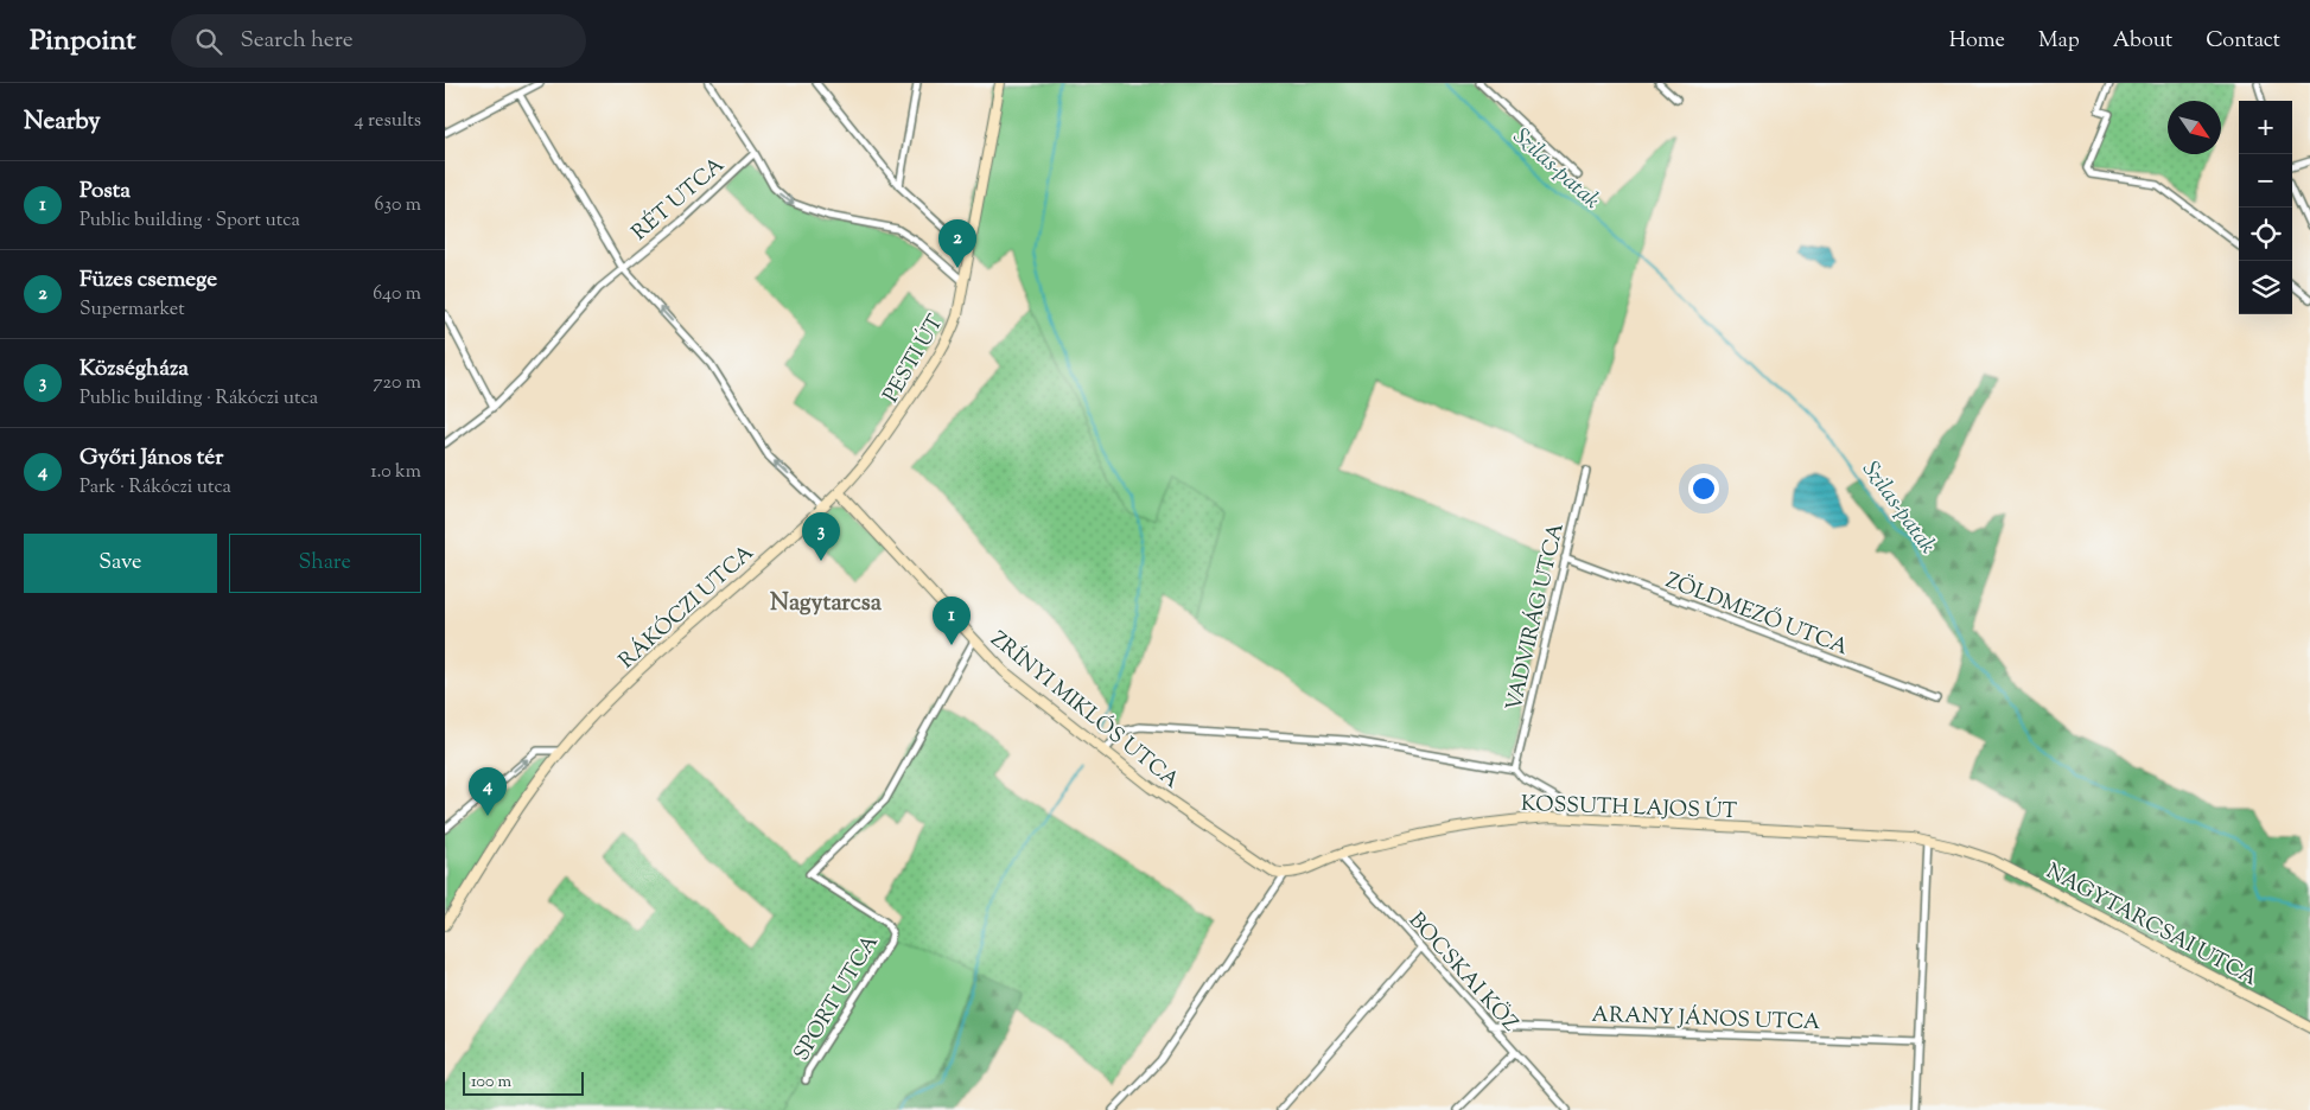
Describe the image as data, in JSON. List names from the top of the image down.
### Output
{
  "streets": {
    "main road": [
      "PESTI ÚT",
      "RÁKÓCZI UTCA",
      "ZRÍNYI MIKLÓS UTCA",
      "KOSSUTH LAJOS ÚT",
      "NAGYTARCSAI UTCA"
    ],
    "street": [
      "RÉT UTCA",
      "ZÖLDMEZŐ UTCA",
      "VADVIRÁG UTCA",
      "BOCSKAI KÖZ",
      "SPORT UTCA",
      "ARANY JÁNOS UTCA"
    ]
  },
  "crossings": [
    ["PESTI ÚT", "RÁKÓCZI UTCA"],
    ["PESTI ÚT", "ZRÍNYI MIKLÓS UTCA"],
    ["RÁKÓCZI UTCA", "ZRÍNYI MIKLÓS UTCA"],
    ["ZÖLDMEZŐ UTCA", "VADVIRÁG UTCA"],
    ["ZRÍNYI MIKLÓS UTCA", "KOSSUTH LAJOS ÚT"],
    ["ZRÍNYI MIKLÓS UTCA", "SPORT UTCA"],
    ["KOSSUTH LAJOS ÚT", "NAGYTARCSAI UTCA"],
    ["KOSSUTH LAJOS ÚT", "BOCSKAI KÖZ"],
    ["BOCSKAI KÖZ", "ARANY JÁNOS UTCA"]
  ],
  "districts": ["Nagytarcsa"],
  "water": ["Szilas-patak"],
  "scale_bar": "100 m",
  "north": "bottom right",
  "page": {
    "header": "Pinpoint",
    "search": "Search here",
    "nav": [
      "Home",
      "Map",
      "About",
      "Contact"
    ],
    "heading": ["Nearby", "4 results"],
    "map_buttons": ["+", "−"],
    "list": [
      {
        "mark": "1",
        "name": "Posta",
        "note": "Public building · Sport utca",
        "value": "630 m"
      },
      {
        "mark": "2",
        "name": "Füzes csemege",
        "note": "Supermarket",
        "value": "640 m"
      },
      {
        "mark": "3",
        "name": "Községháza",
        "note": "Public building · Rákóczi utca",
        "value": "720 m"
      },
      {
        "mark": "4",
        "name": "Győri János tér",
        "note": "Park · Rákóczi utca",
        "value": "1.0 km"
      }
    ],
    "pins": [
      "2",
      "3",
      "1",
      "4"
    ],
    "buttons": ["Save", "Share"],
    "scale": "100 m"
  }
}
